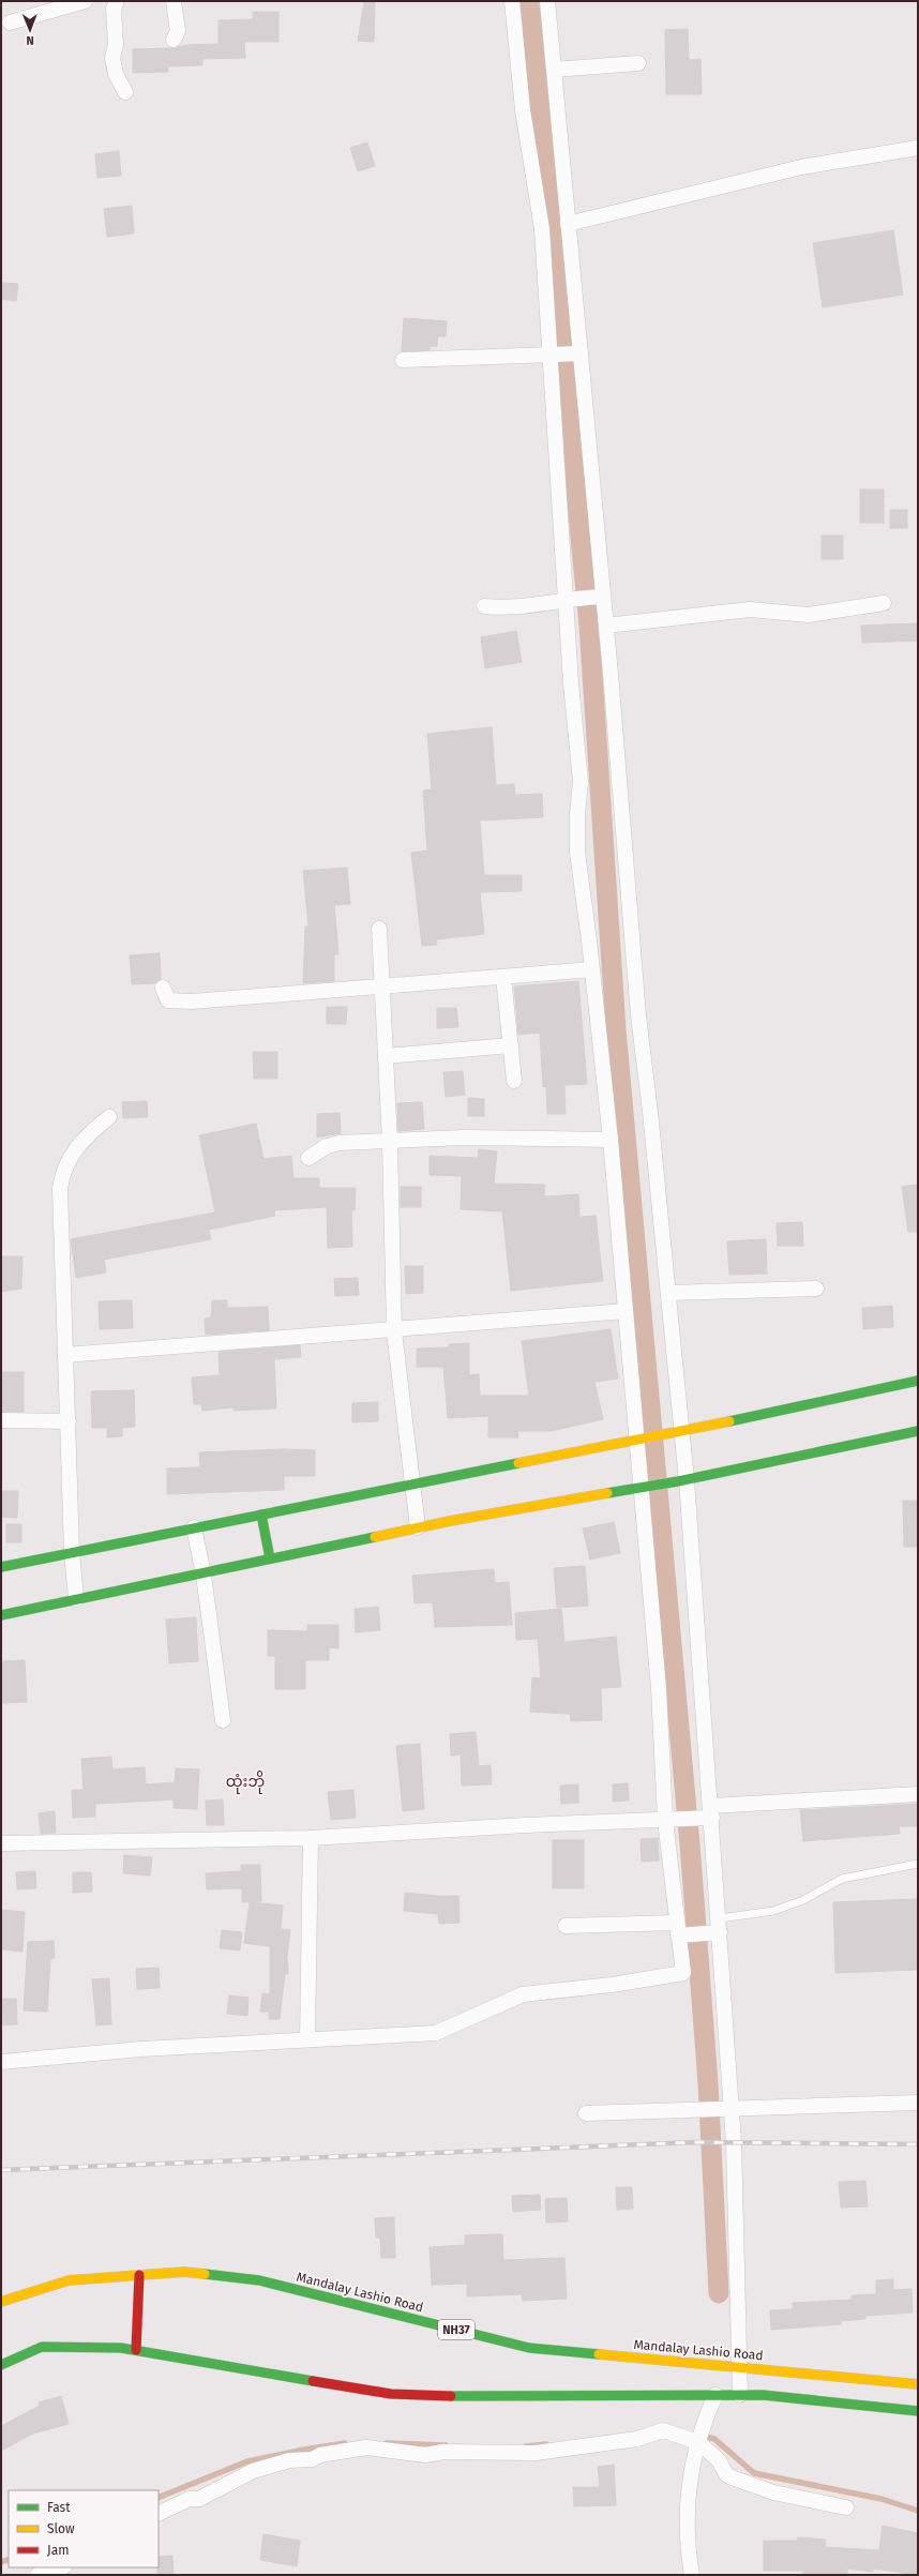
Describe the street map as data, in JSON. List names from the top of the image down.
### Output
{
  "streets": {
    "main road": ["Mandalay Lashio Road", "NH37"]
  },
  "districts": ["ထုံးဘို"],
  "legend": ["Fast", "Slow", "Jam"],
  "north": "bottom"
}
